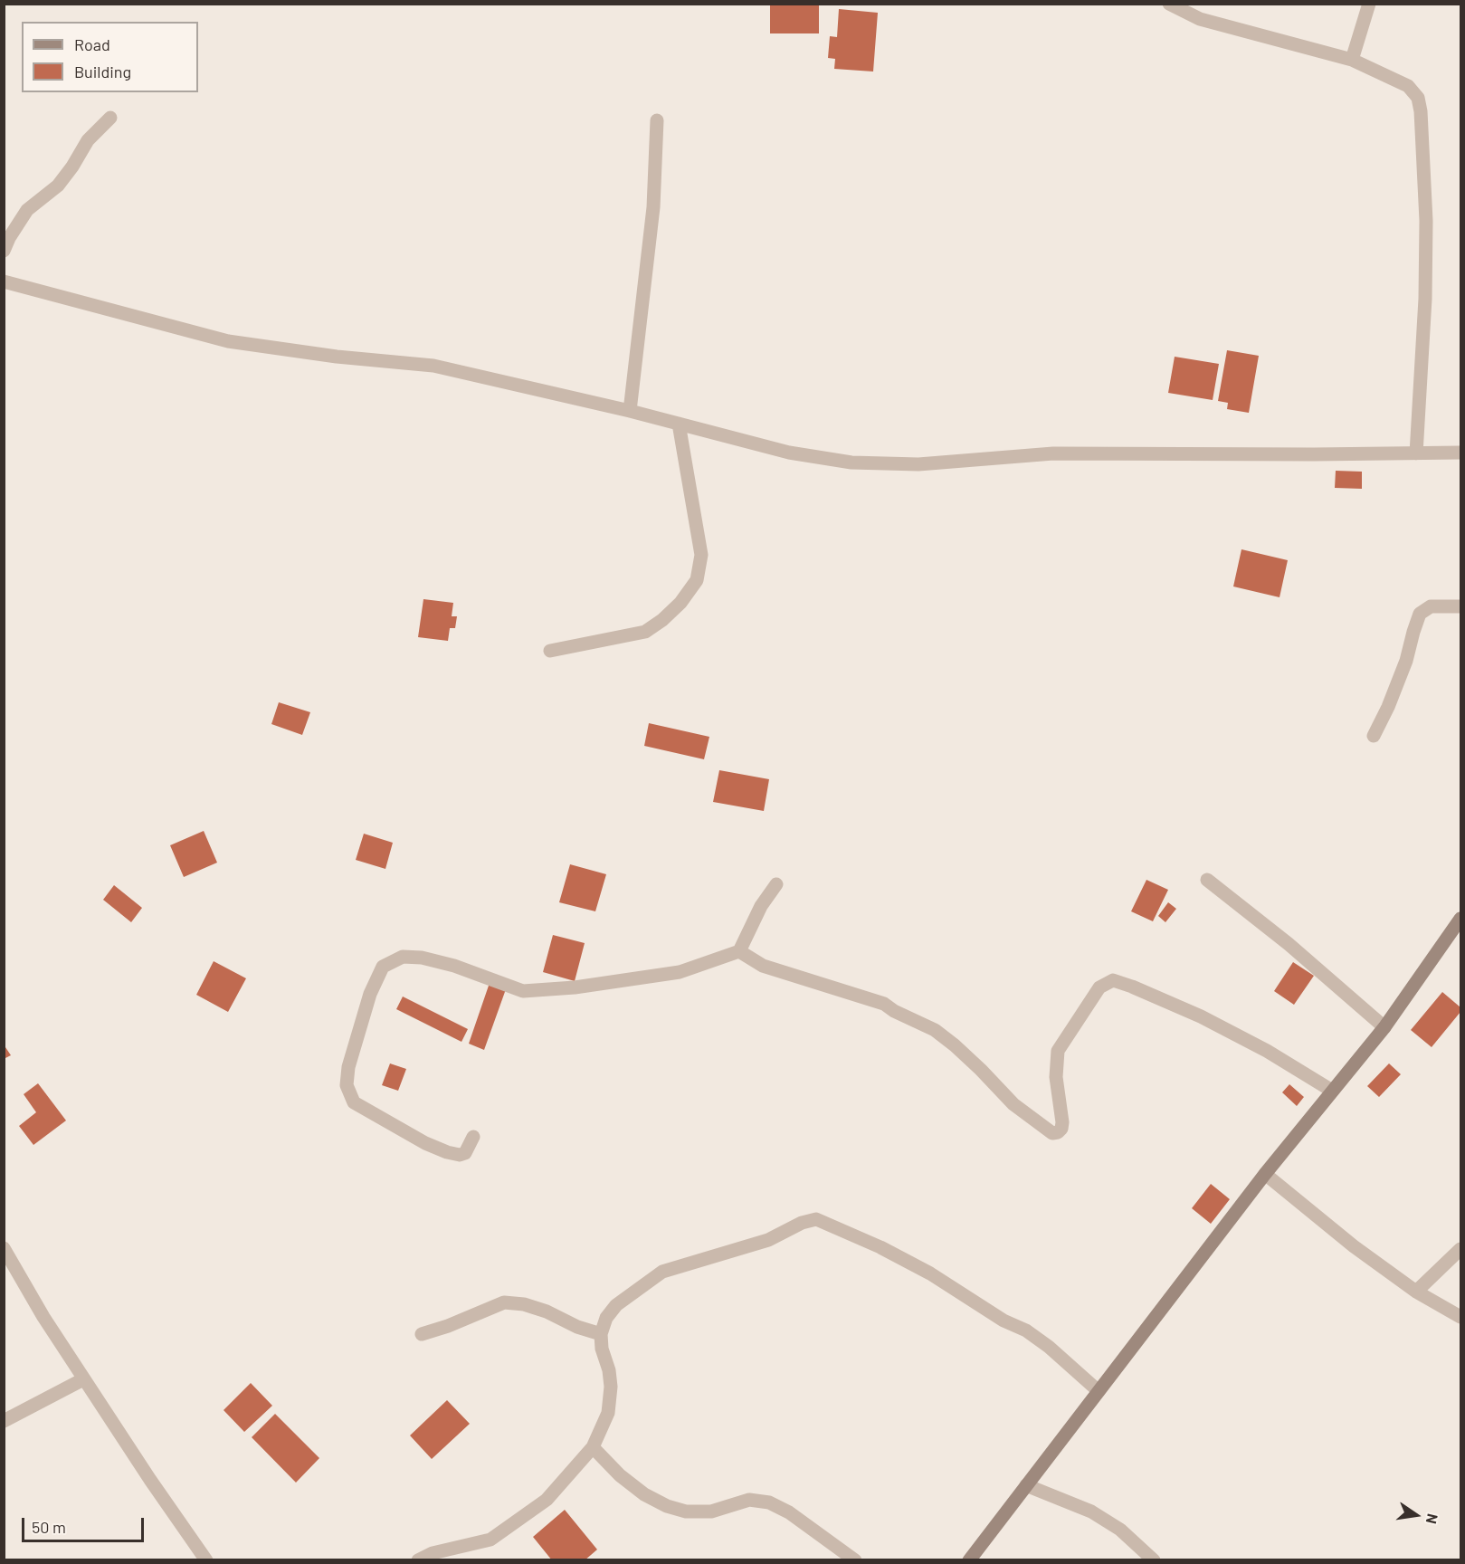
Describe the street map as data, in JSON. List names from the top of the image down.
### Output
{
  "legend": ["Road", "Building"],
  "scale_bar": "50 m",
  "north": "right"
}
